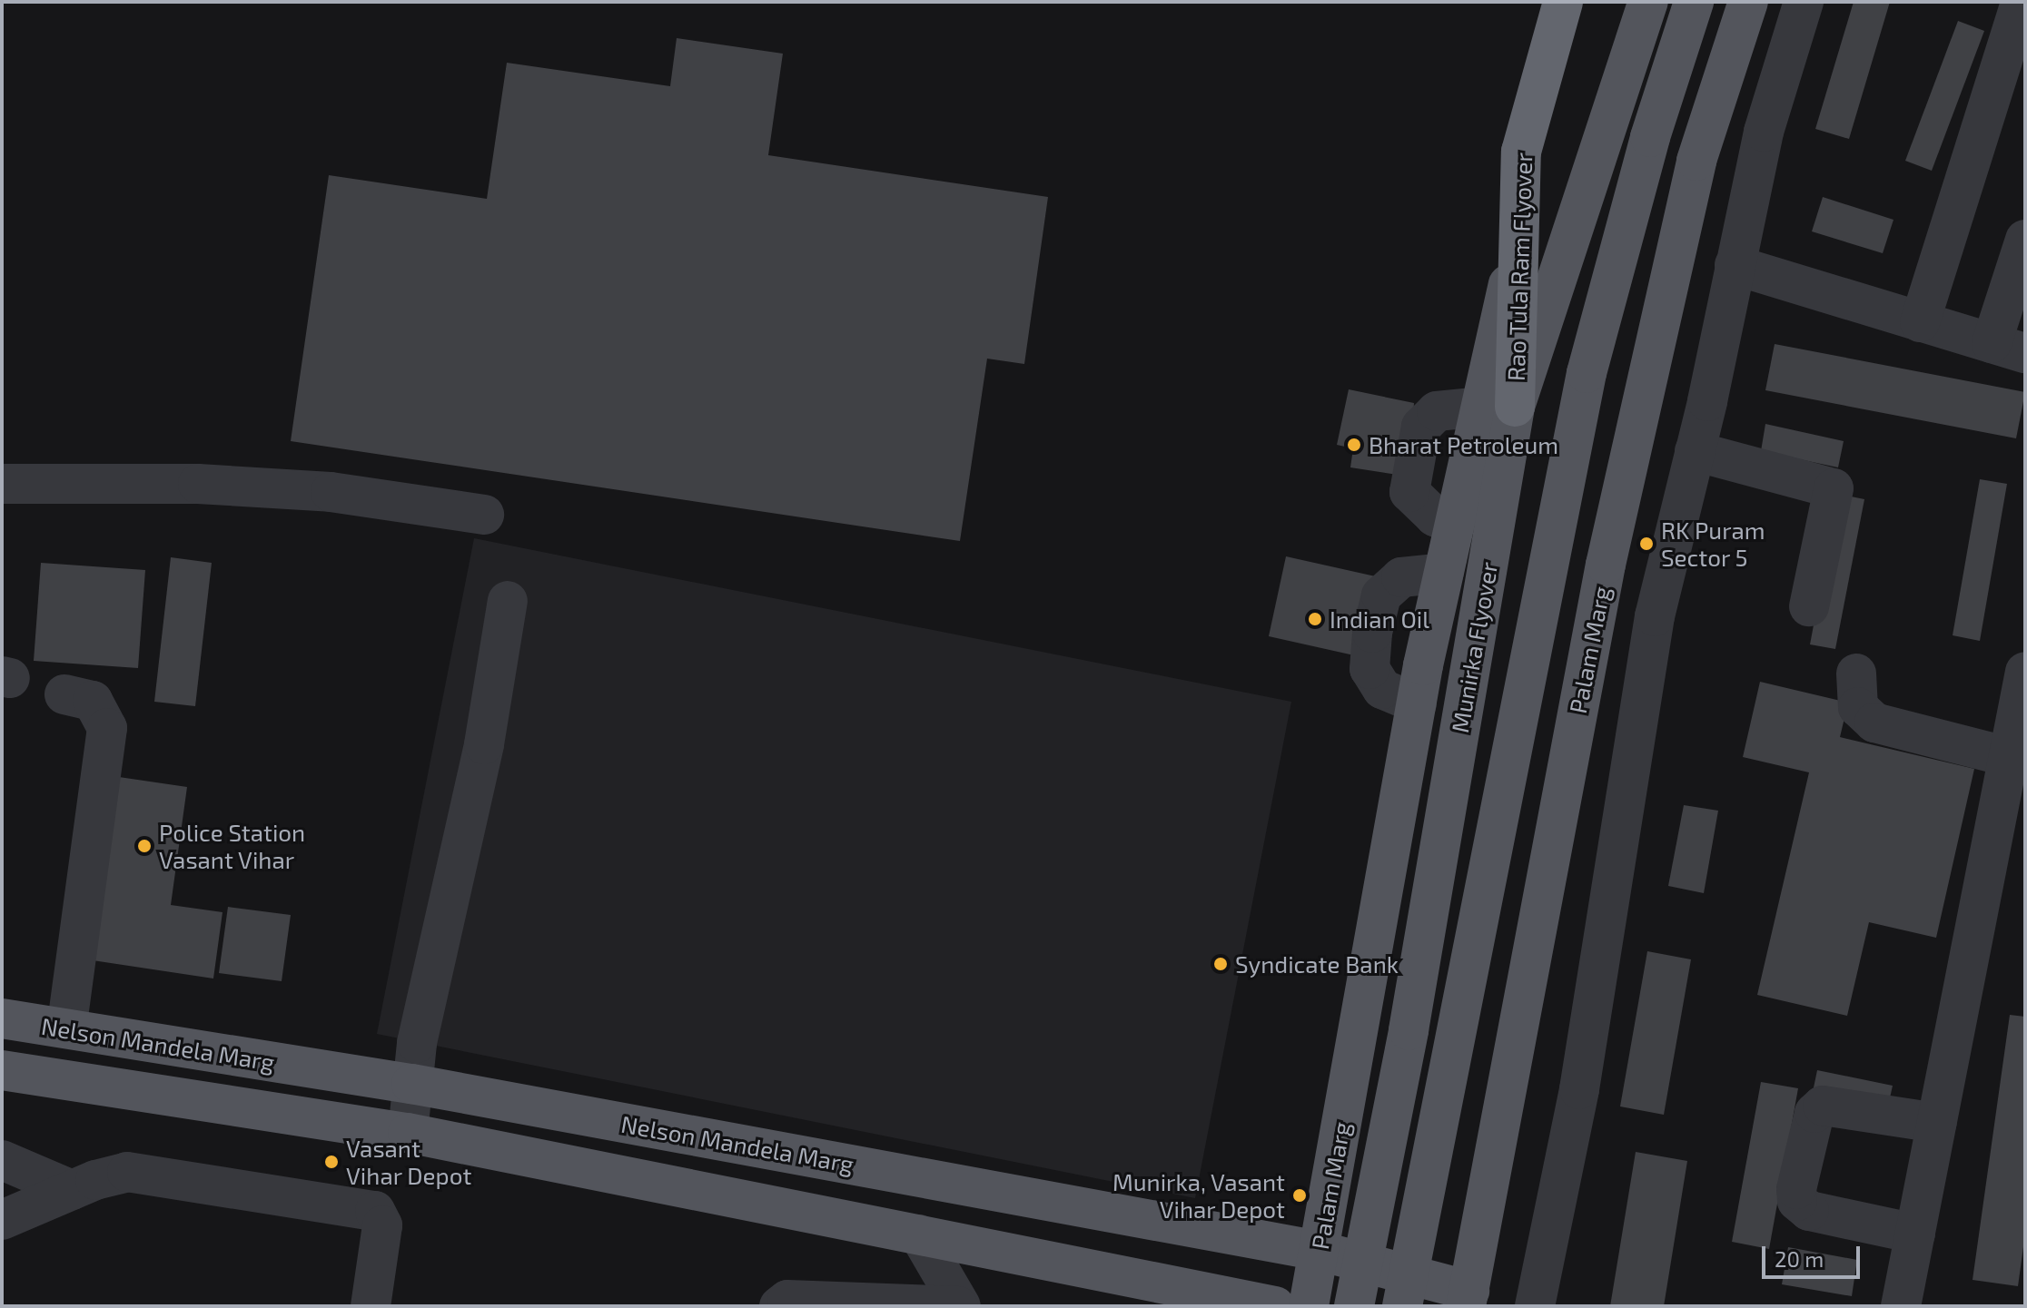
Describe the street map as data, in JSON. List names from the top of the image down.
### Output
{
  "streets": {
    "highway": ["Rao Tula Ram Flyover"],
    "main road": ["Munirka Flyover", "Palam Marg", "Nelson Mandela Marg"]
  },
  "crossings": [
    ["Rao Tula Ram Flyover", "Munirka Flyover"],
    ["Rao Tula Ram Flyover", "Palam Marg"],
    ["Munirka Flyover", "Palam Marg"],
    ["Palam Marg", "Nelson Mandela Marg"]
  ],
  "places": [
    "Bharat Petroleum",
    "RK Puram Sector 5",
    "Indian Oil",
    "Police Station Vasant Vihar",
    "Syndicate Bank",
    "Vasant Vihar Depot",
    "Munirka, Vasant Vihar Depot"
  ],
  "scale_bar": "20 m"
}
